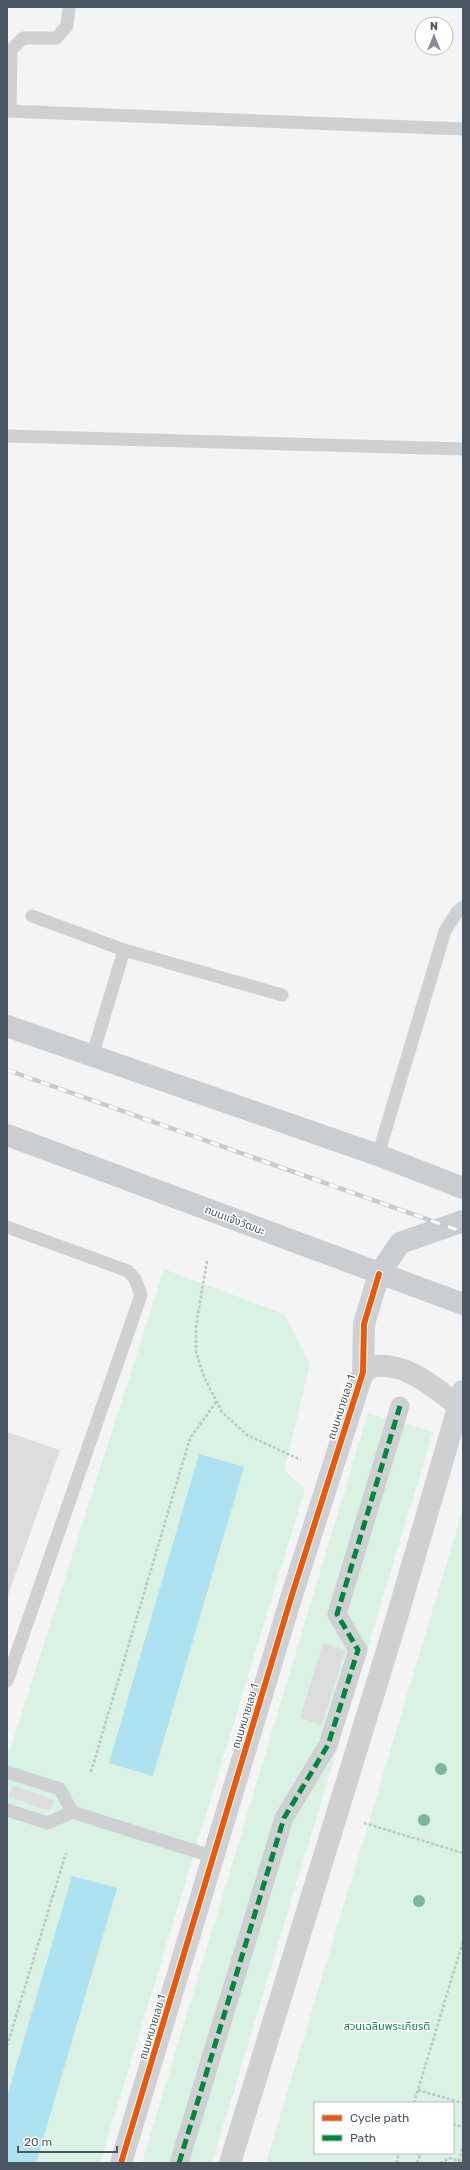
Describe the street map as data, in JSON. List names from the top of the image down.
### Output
{
  "streets": {
    "main road": ["ถนนแจ้งวัฒนะ"],
    "street": ["ถนนหมายเลข 1"]
  },
  "crossings": [
    ["ถนนแจ้งวัฒนะ", "ถนนหมายเลข 1"]
  ],
  "parks": ["สวนเฉลิมพระเกียรติ"],
  "legend": ["Cycle path", "Path"],
  "scale_bar": "20 m",
  "north": "top"
}
